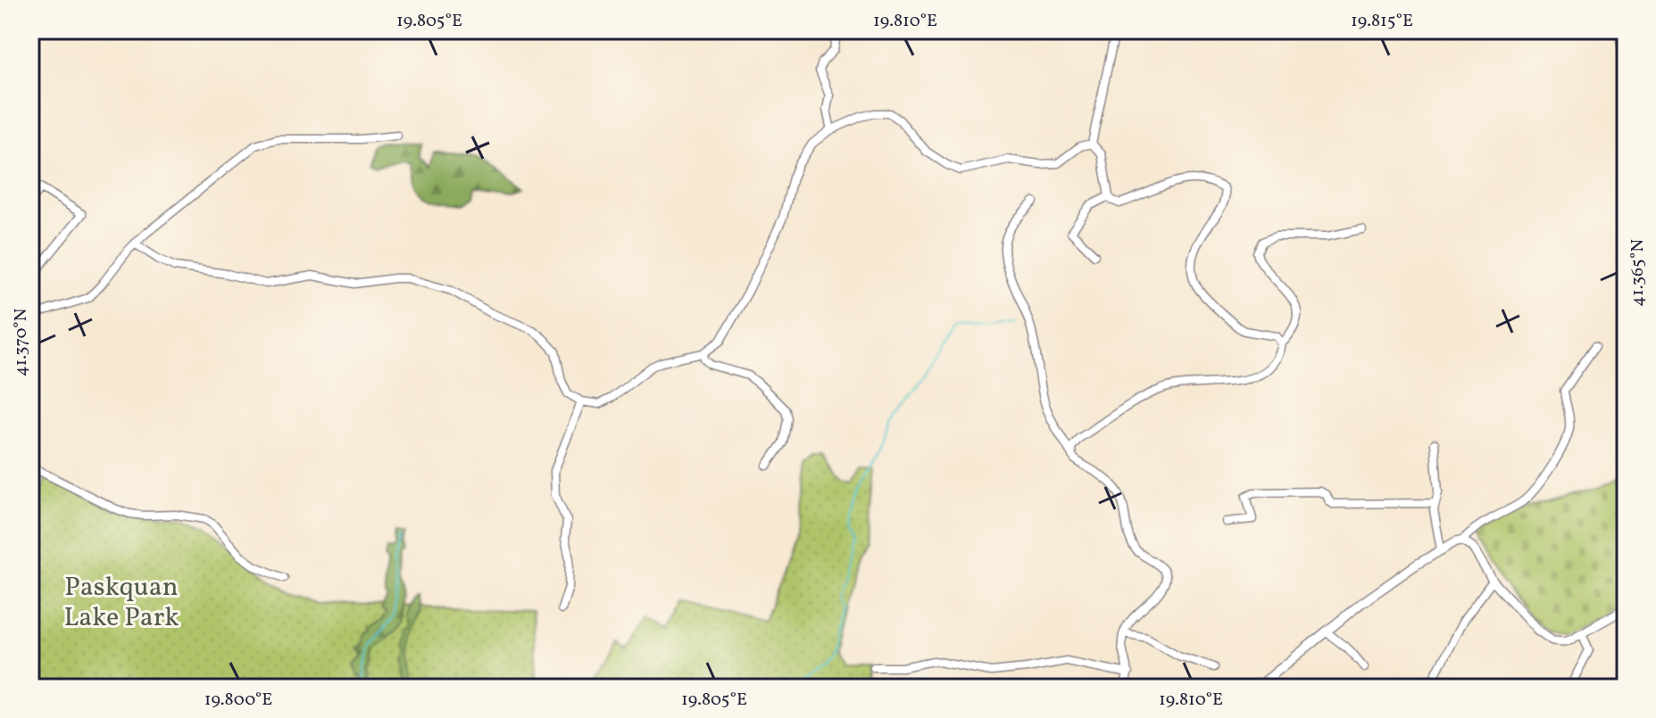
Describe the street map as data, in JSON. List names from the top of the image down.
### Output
{
  "parks": ["Paskquan Lake Park"],
  "coordinates": [
    "19.805°E",
    "19.810°E",
    "19.815°E",
    "41.365°N",
    "41.370°N",
    "19.800°E"
  ]
}
